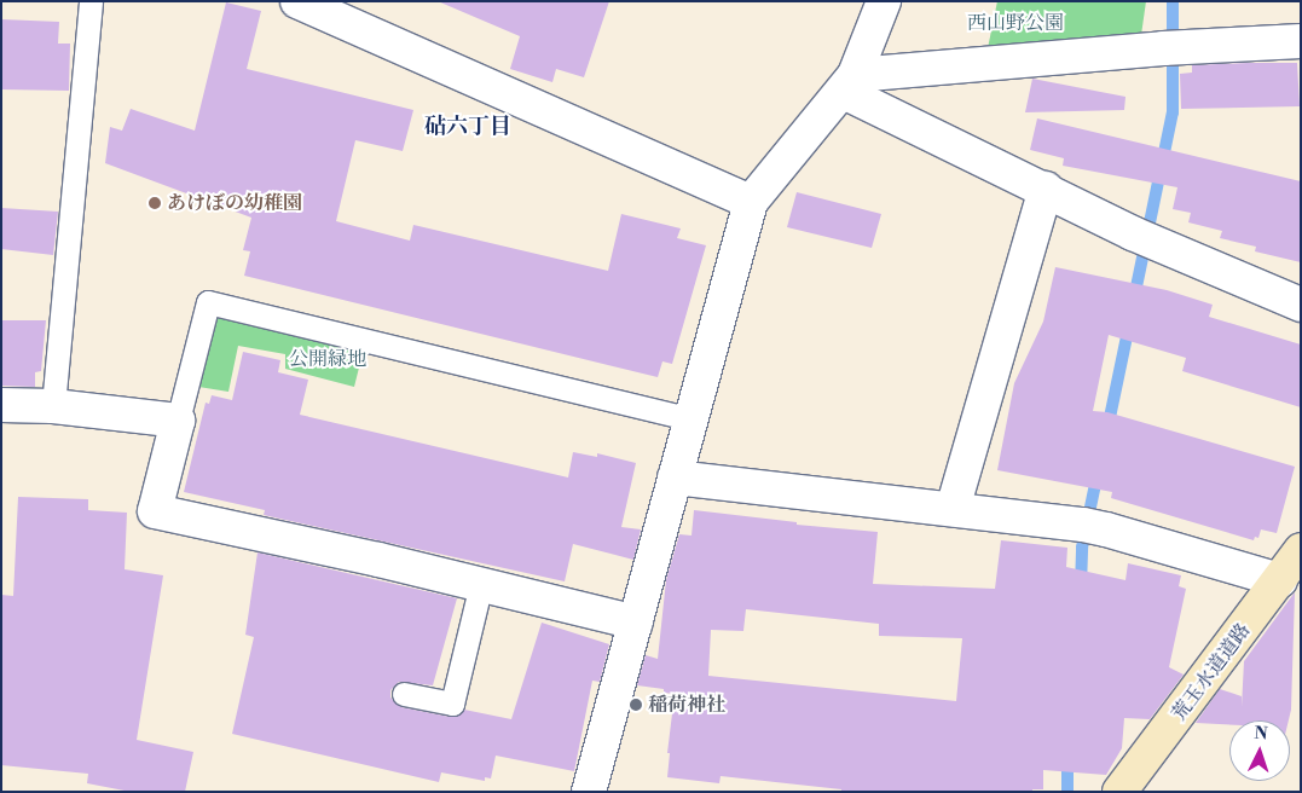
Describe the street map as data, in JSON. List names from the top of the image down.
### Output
{
  "streets": {
    "main road": ["荒玉水道道路"]
  },
  "districts": ["砧六丁目"],
  "parks": ["西山野公園", "公開緑地"],
  "places": ["あけぼの幼稚園", "稲荷神社"],
  "north": "top"
}
